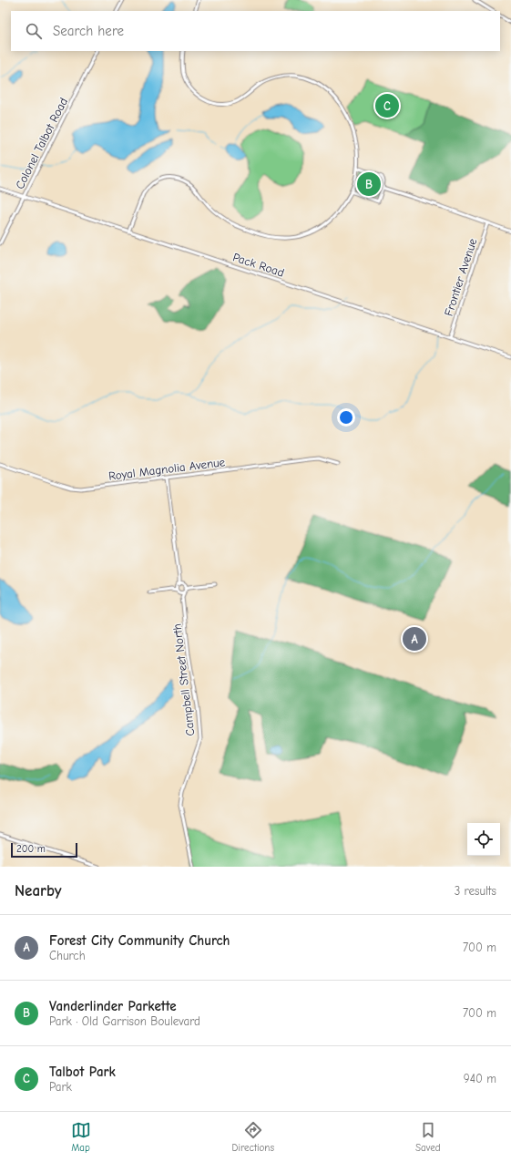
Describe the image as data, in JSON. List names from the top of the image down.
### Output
{
  "streets": {
    "street": [
      "Colonel Talbot Road",
      "Pack Road",
      "Frontier Avenue",
      "Royal Magnolia Avenue",
      "Campbell Street North"
    ]
  },
  "crossings": [
    ["Colonel Talbot Road", "Pack Road"],
    ["Pack Road", "Frontier Avenue"]
  ],
  "scale_bar": "200 m",
  "page": {
    "search": "Search here",
    "pins": ["C", "B", "A"],
    "scale": "200 m",
    "heading": ["Nearby", "3 results"],
    "list": [
      {
        "mark": "A",
        "name": "Forest City Community Church",
        "note": "Church",
        "value": "700 m"
      },
      {
        "mark": "B",
        "name": "Vanderlinder Parkette",
        "note": "Park · Old Garrison Boulevard",
        "value": "700 m"
      },
      {
        "mark": "C",
        "name": "Talbot Park",
        "note": "Park",
        "value": "940 m"
      }
    ],
    "nav": ["Map", "Directions", "Saved"]
  }
}
